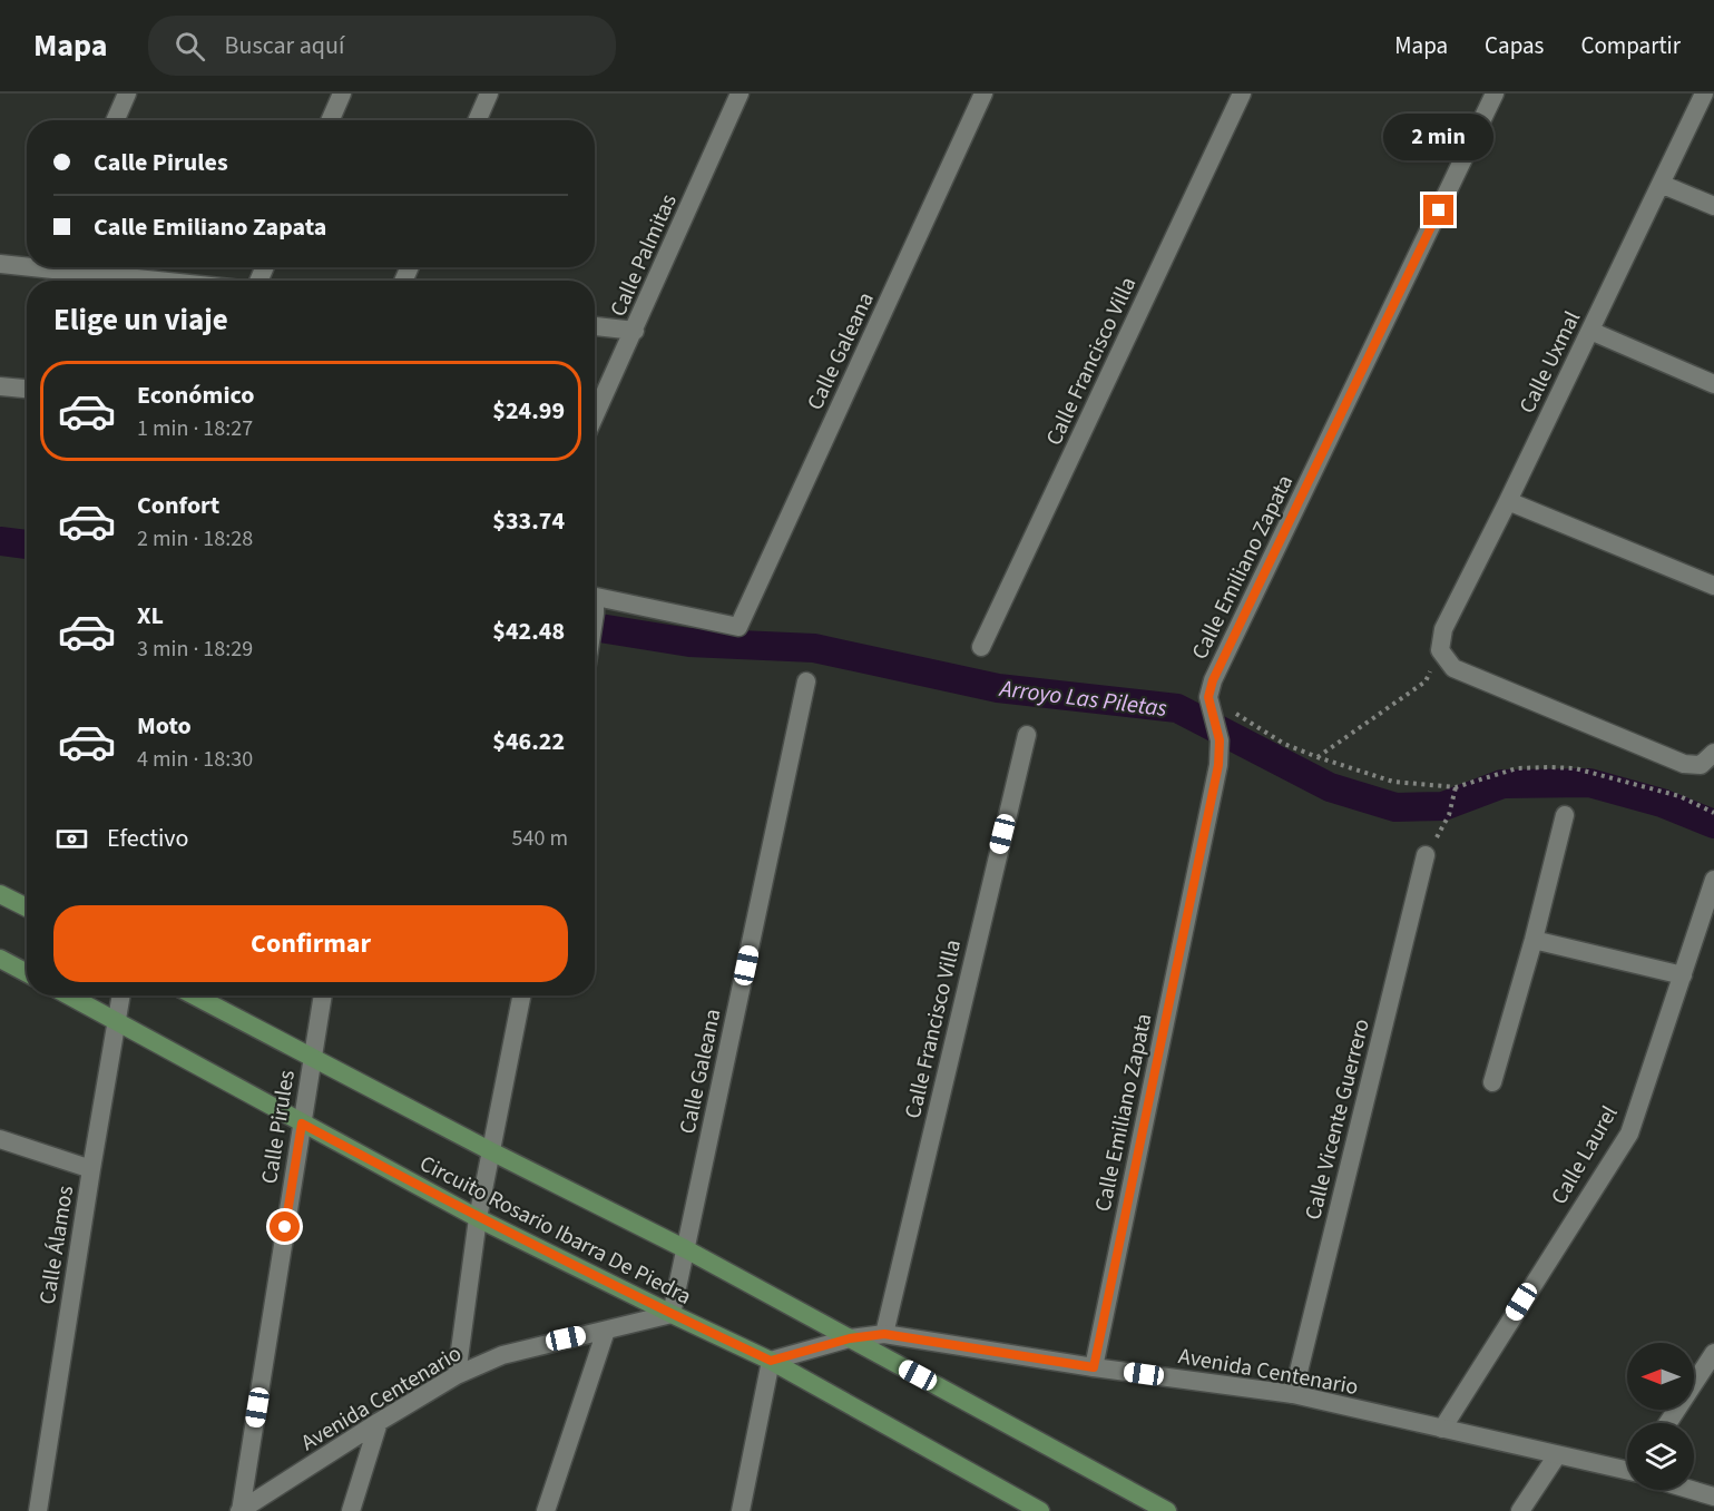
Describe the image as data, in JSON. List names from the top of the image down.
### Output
{
  "streets": {
    "main road": ["Circuito Rosario Ibarra De Piedra"],
    "street": [
      "Calle Palmitas",
      "Calle Galeana",
      "Calle Francisco Villa",
      "Calle Uxmal",
      "Calle Emiliano Zapata",
      "Calle Vicente Guerrero",
      "Calle Pirules",
      "Calle Laurel",
      "Calle Álamos",
      "Avenida Centenario"
    ]
  },
  "crossings": [
    ["Calle Galeana", "Circuito Rosario Ibarra De Piedra"],
    ["Calle Galeana", "Avenida Centenario"],
    ["Calle Francisco Villa", "Avenida Centenario"],
    ["Calle Emiliano Zapata", "Avenida Centenario"],
    ["Calle Vicente Guerrero", "Avenida Centenario"],
    ["Calle Pirules", "Circuito Rosario Ibarra De Piedra"],
    ["Calle Pirules", "Avenida Centenario"],
    ["Calle Laurel", "Avenida Centenario"],
    ["Circuito Rosario Ibarra De Piedra", "Calle Álamos"],
    ["Circuito Rosario Ibarra De Piedra", "Avenida Centenario"]
  ],
  "water": ["Arroyo Las Piletas"],
  "north": "left",
  "page": {
    "header": "Mapa",
    "search": "Buscar aquí",
    "nav": ["Mapa", "Capas", "Compartir"],
    "bubble": "2 min",
    "banner": ["Calle Pirules", "Calle Emiliano Zapata"],
    "heading": "Elige un viaje",
    "list": [
      {
        "name": "Económico",
        "note": "1 min · 18:27",
        "value": "$24.99"
      },
      {
        "name": "Confort",
        "note": "2 min · 18:28",
        "value": "$33.74"
      },
      {
        "name": "XL",
        "note": "3 min · 18:29",
        "value": "$42.48"
      },
      {
        "name": "Moto",
        "note": "4 min · 18:30",
        "value": "$46.22"
      }
    ],
    "pay": ["Efectivo", "540 m"],
    "buttons": "Confirmar"
  }
}
